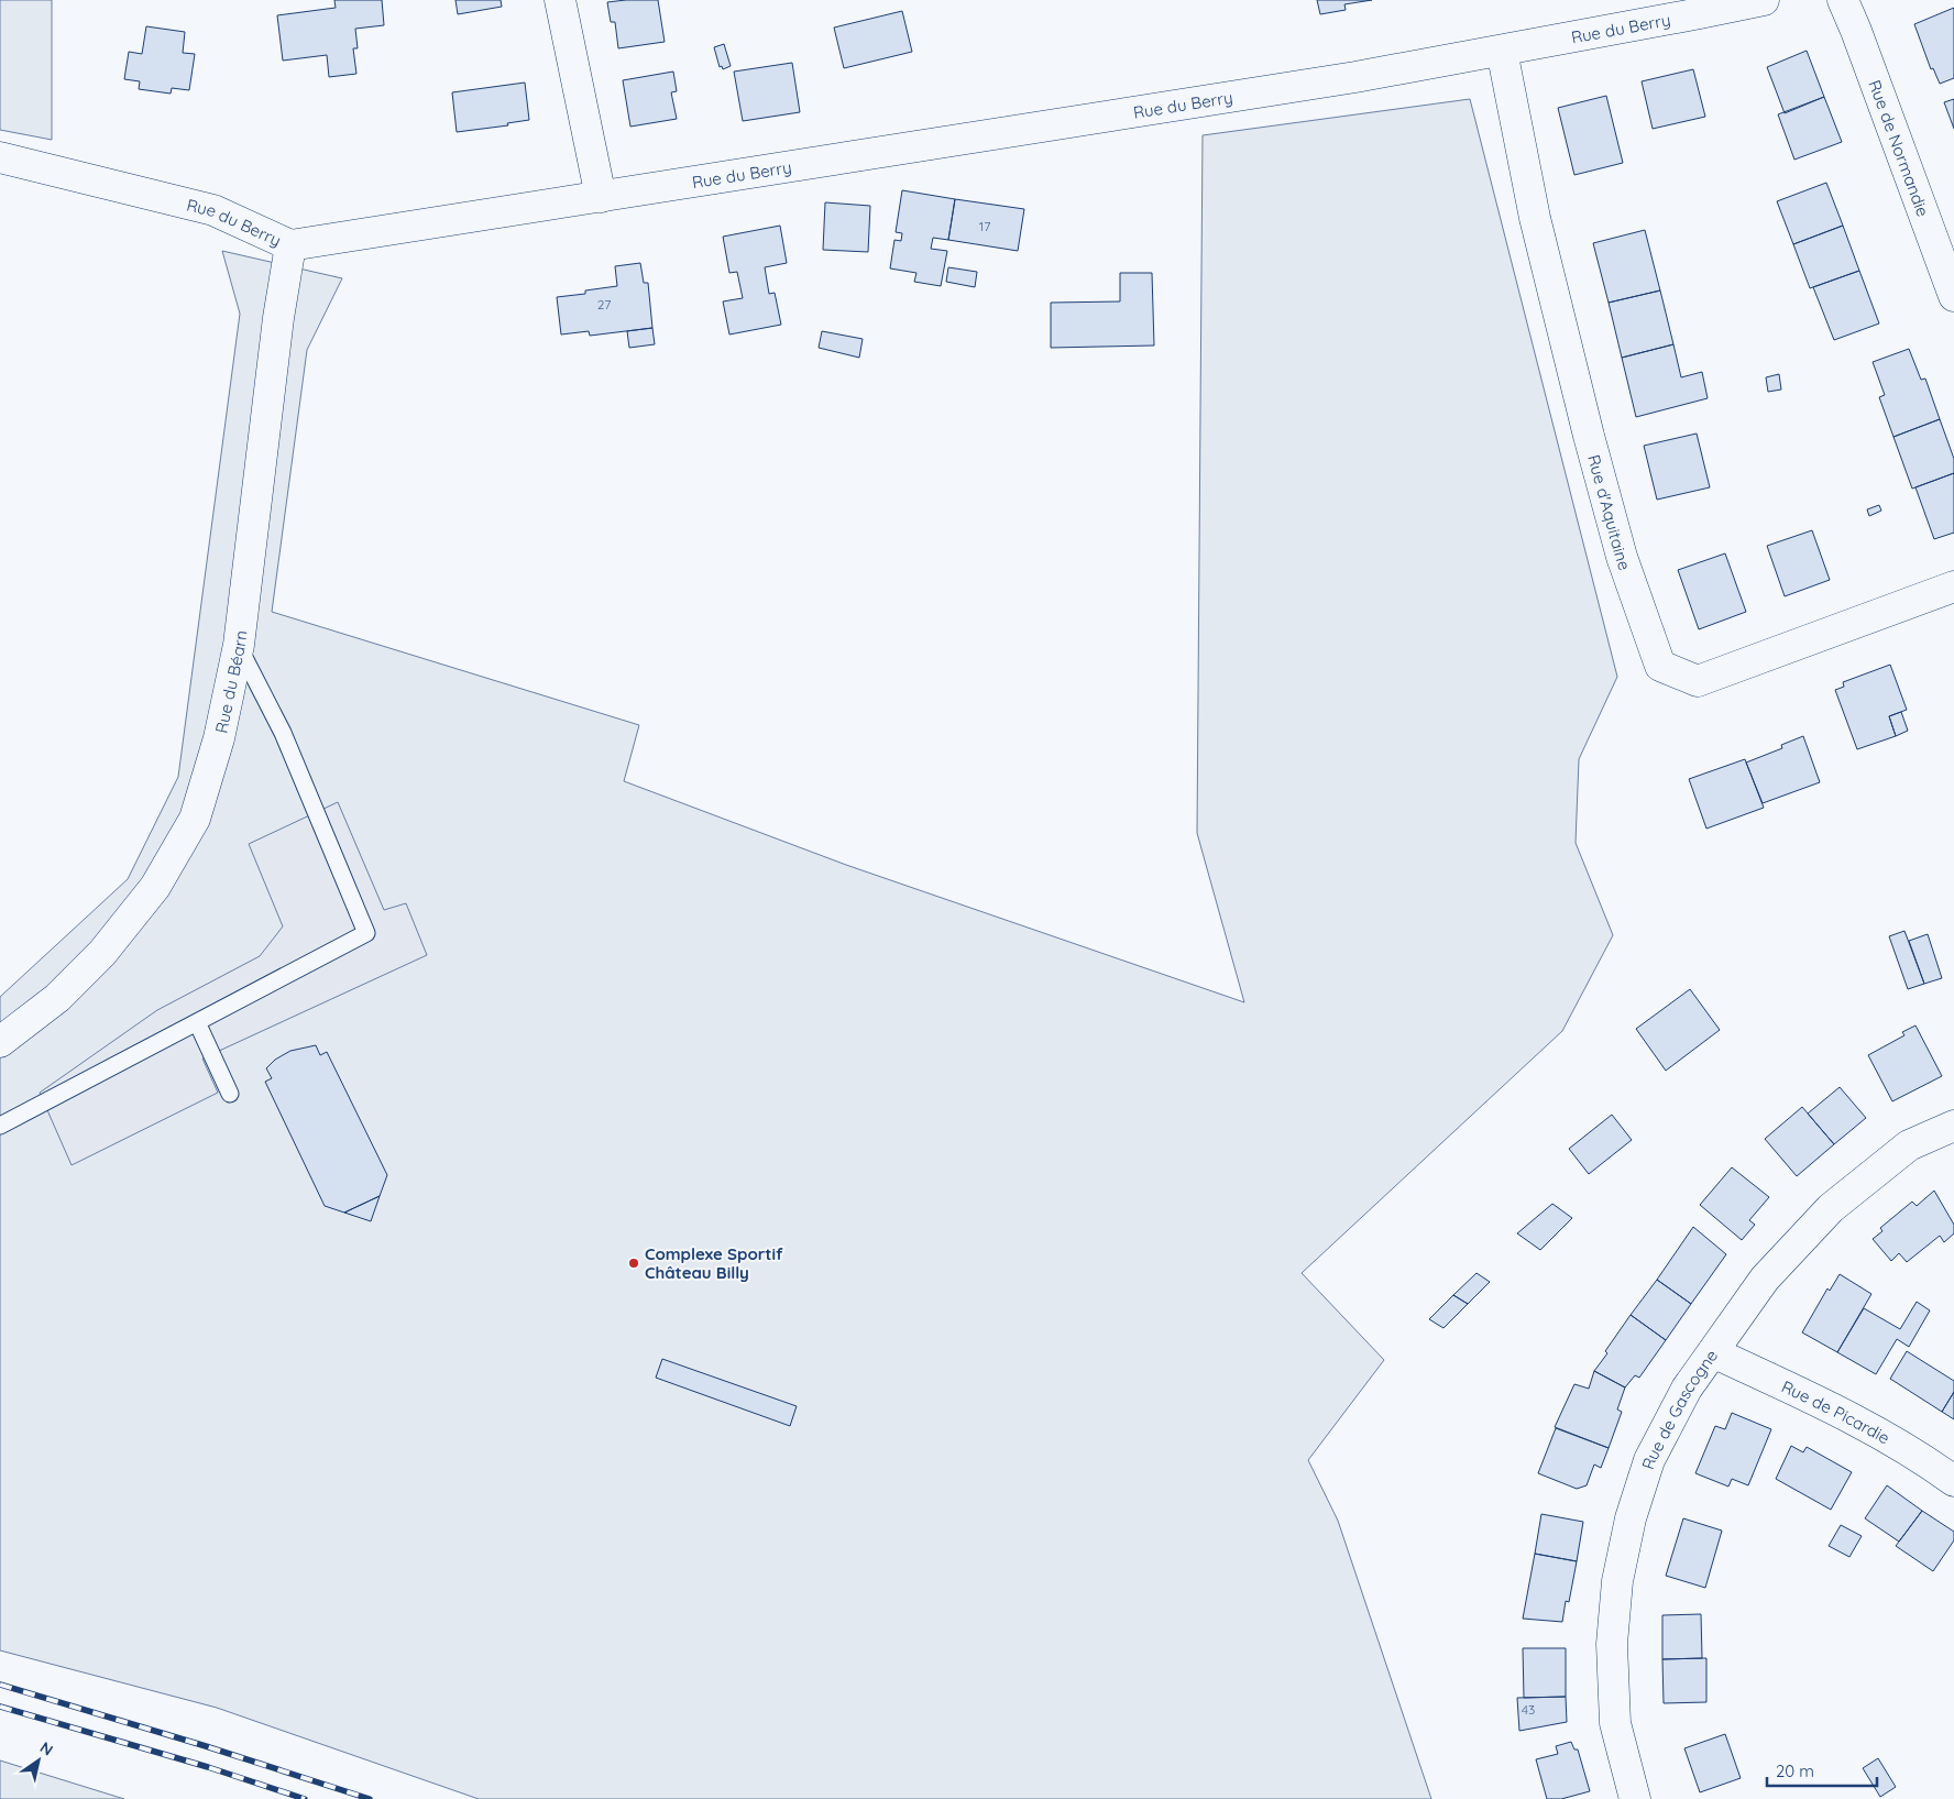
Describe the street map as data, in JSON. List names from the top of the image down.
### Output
{
  "streets": {
    "street": [
      "Rue du Berry",
      "Rue de Normandie",
      "Rue d'Aquitaine",
      "Rue du Béarn",
      "Rue de Gascogne",
      "Rue de Picardie"
    ]
  },
  "crossings": [
    ["Rue du Berry", "Rue d'Aquitaine"],
    ["Rue du Berry", "Rue du Béarn"],
    ["Rue de Gascogne", "Rue de Picardie"]
  ],
  "places": ["Complexe Sportif Château Billy"],
  "house_numbers": ["17", "27", "43"],
  "scale_bar": "20 m",
  "north": "top right"
}
